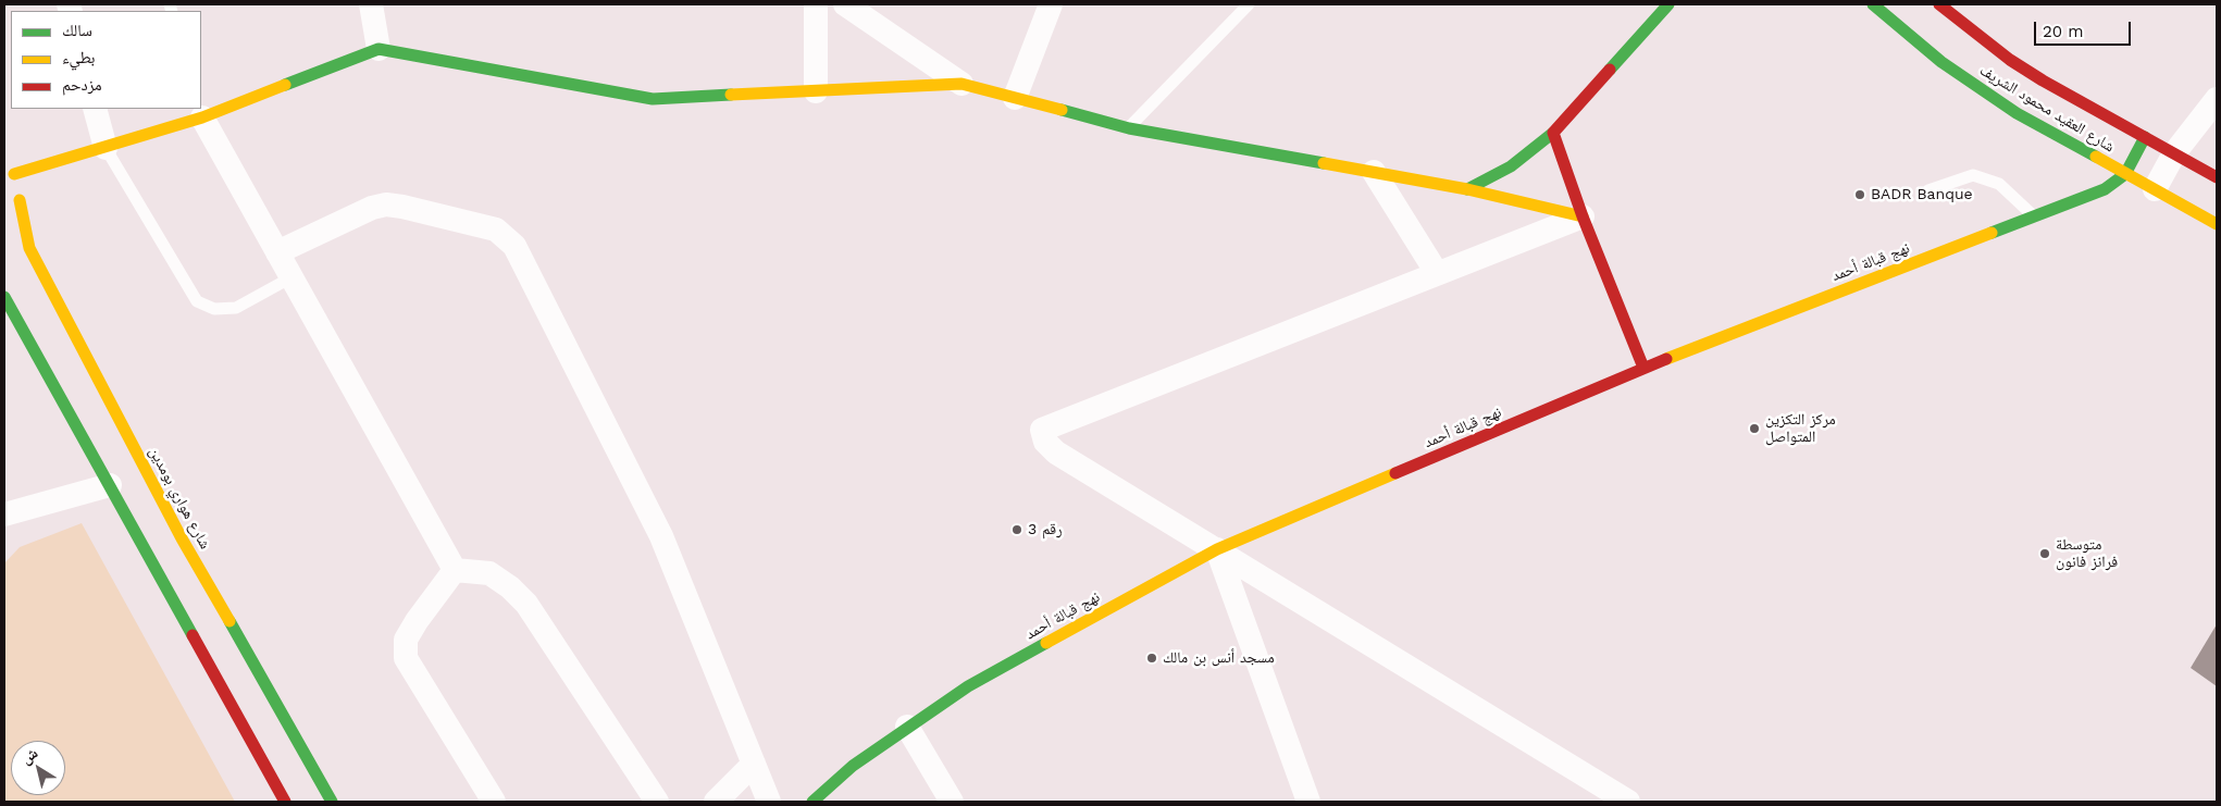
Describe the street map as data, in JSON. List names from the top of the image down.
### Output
{
  "streets": {
    "street": ["شارع العقيد محمود الشريف", "نهج قبالة أحمد", "شارع هواري بومدين"]
  },
  "crossings": [
    ["شارع العقيد محمود الشريف", "نهج قبالة أحمد"]
  ],
  "places": [
    "BADR Banque",
    "مركز التكزين المتواصل",
    "رقم 3",
    "متوسطة فرانز فانون",
    "مسجد أنس بن مالك"
  ],
  "legend": ["سالك", "بطيء", "مزدحم"],
  "scale_bar": "20 m",
  "north": "top left"
}
